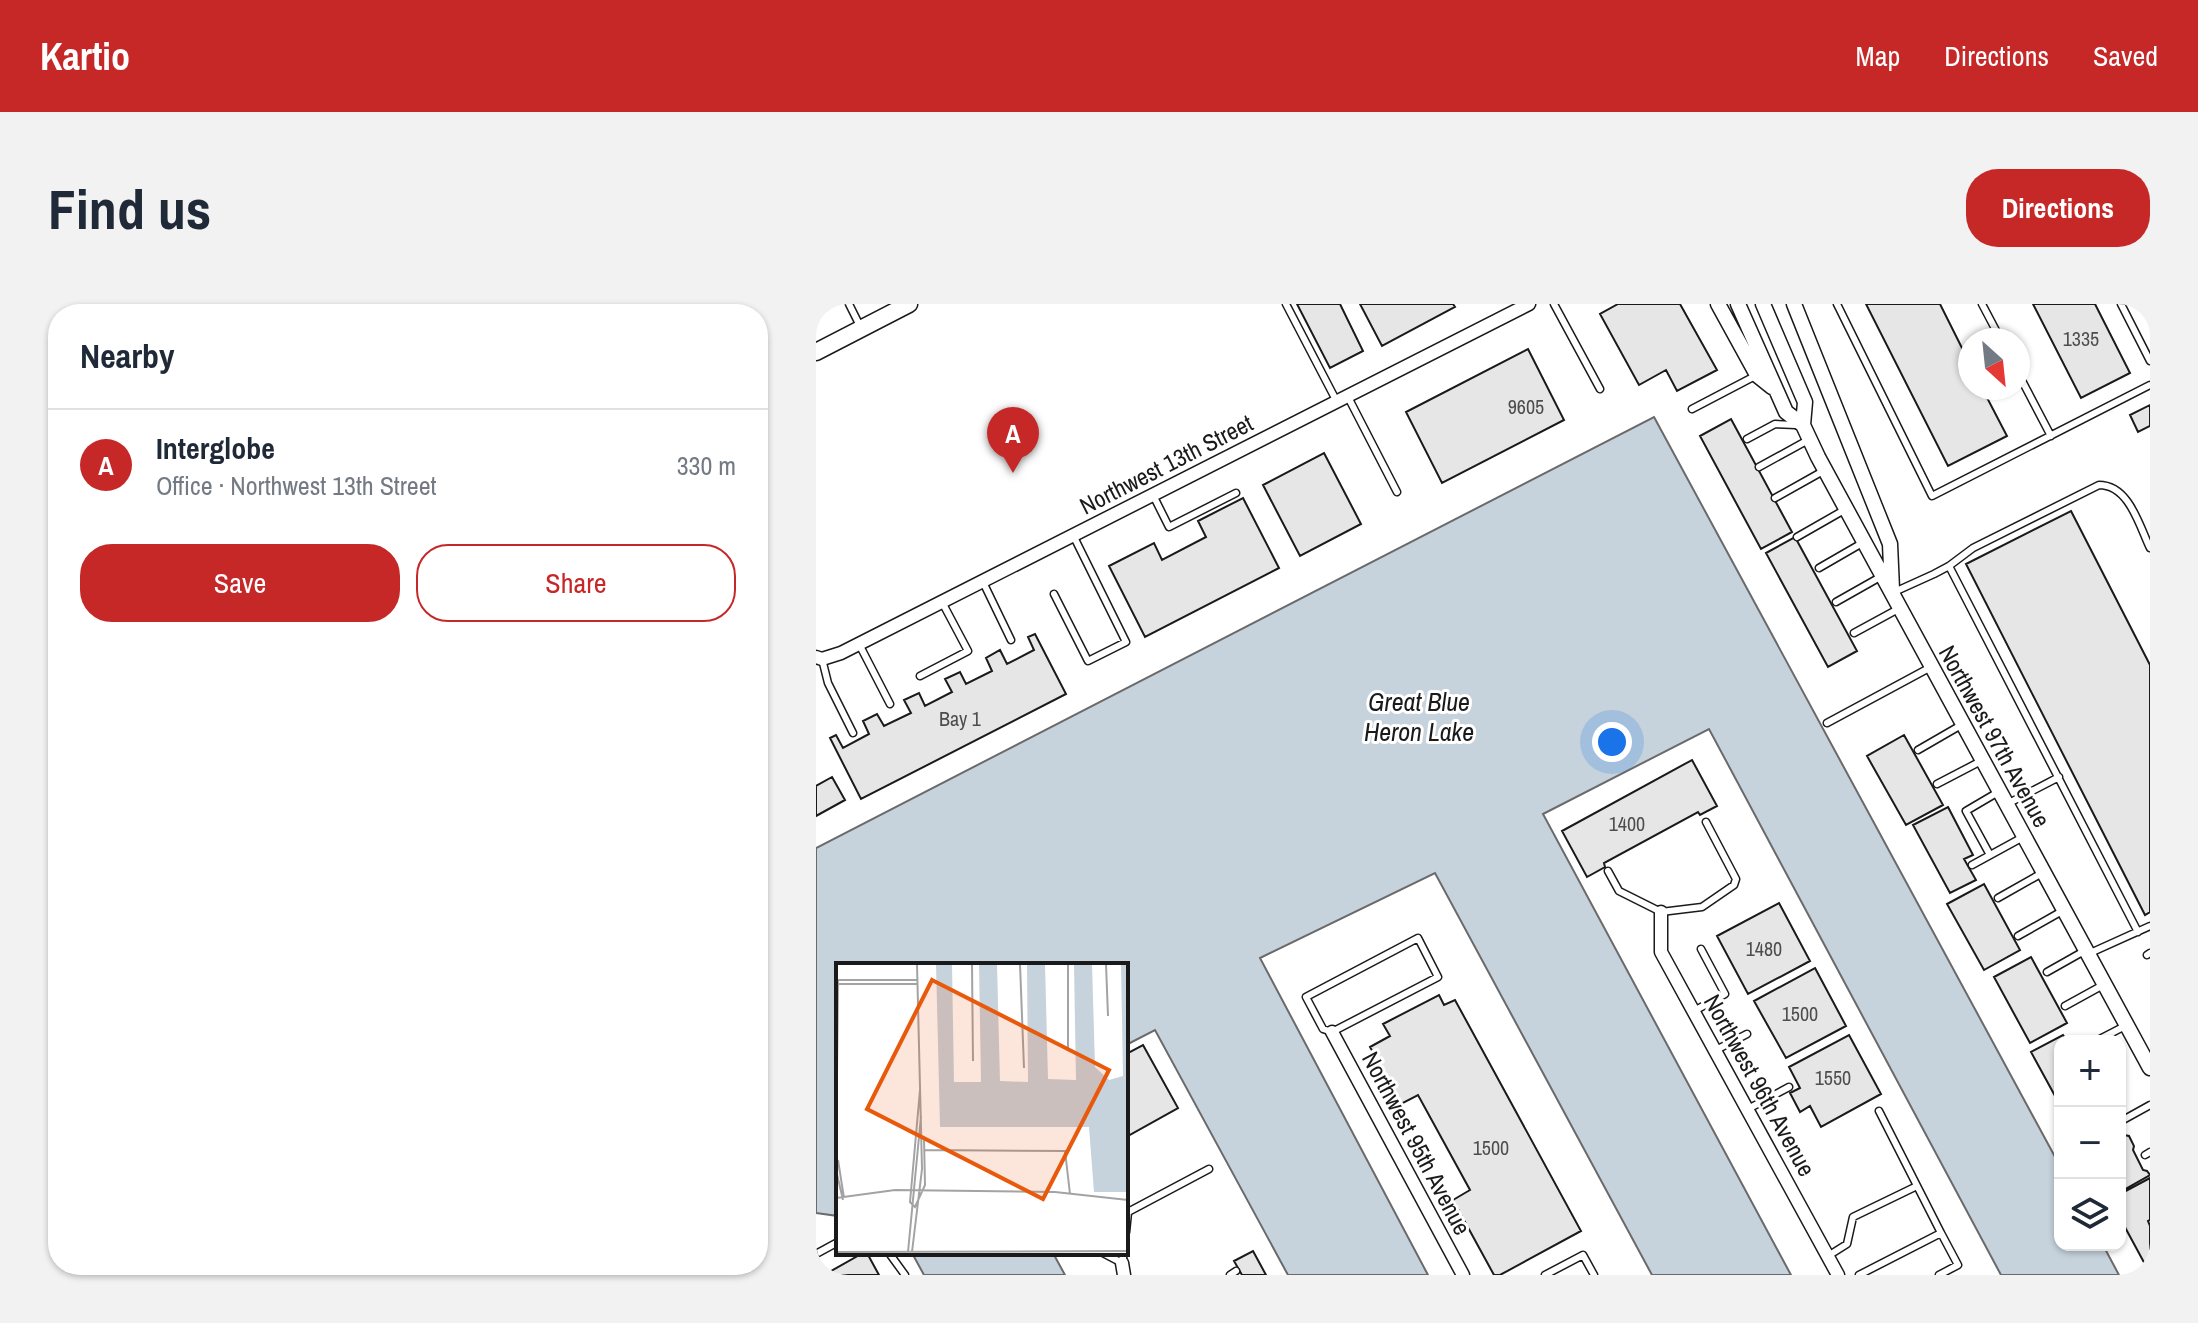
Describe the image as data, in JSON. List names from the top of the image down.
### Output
{
  "streets": {
    "street": [
      "Northwest 13th Street",
      "Northwest 97th Avenue",
      "Northwest 96th Avenue",
      "Northwest 95th Avenue"
    ]
  },
  "water": ["Great Blue Heron Lake"],
  "house_numbers": [
    "1335",
    "9605",
    "Bay 1",
    "1400",
    "1480",
    "1500",
    "1550",
    "1500"
  ],
  "north": "bottom right",
  "page": {
    "header": "Kartio",
    "nav": ["Map", "Directions", "Saved"],
    "buttons": [
      "Directions",
      ["Save", "Share"]
    ],
    "title": "Find us",
    "heading": "Nearby",
    "pins": "A",
    "list": [
      {
        "mark": "A",
        "name": "Interglobe",
        "note": "Office · Northwest 13th Street",
        "value": "330 m"
      }
    ],
    "map_buttons": ["+", "−"]
  }
}
